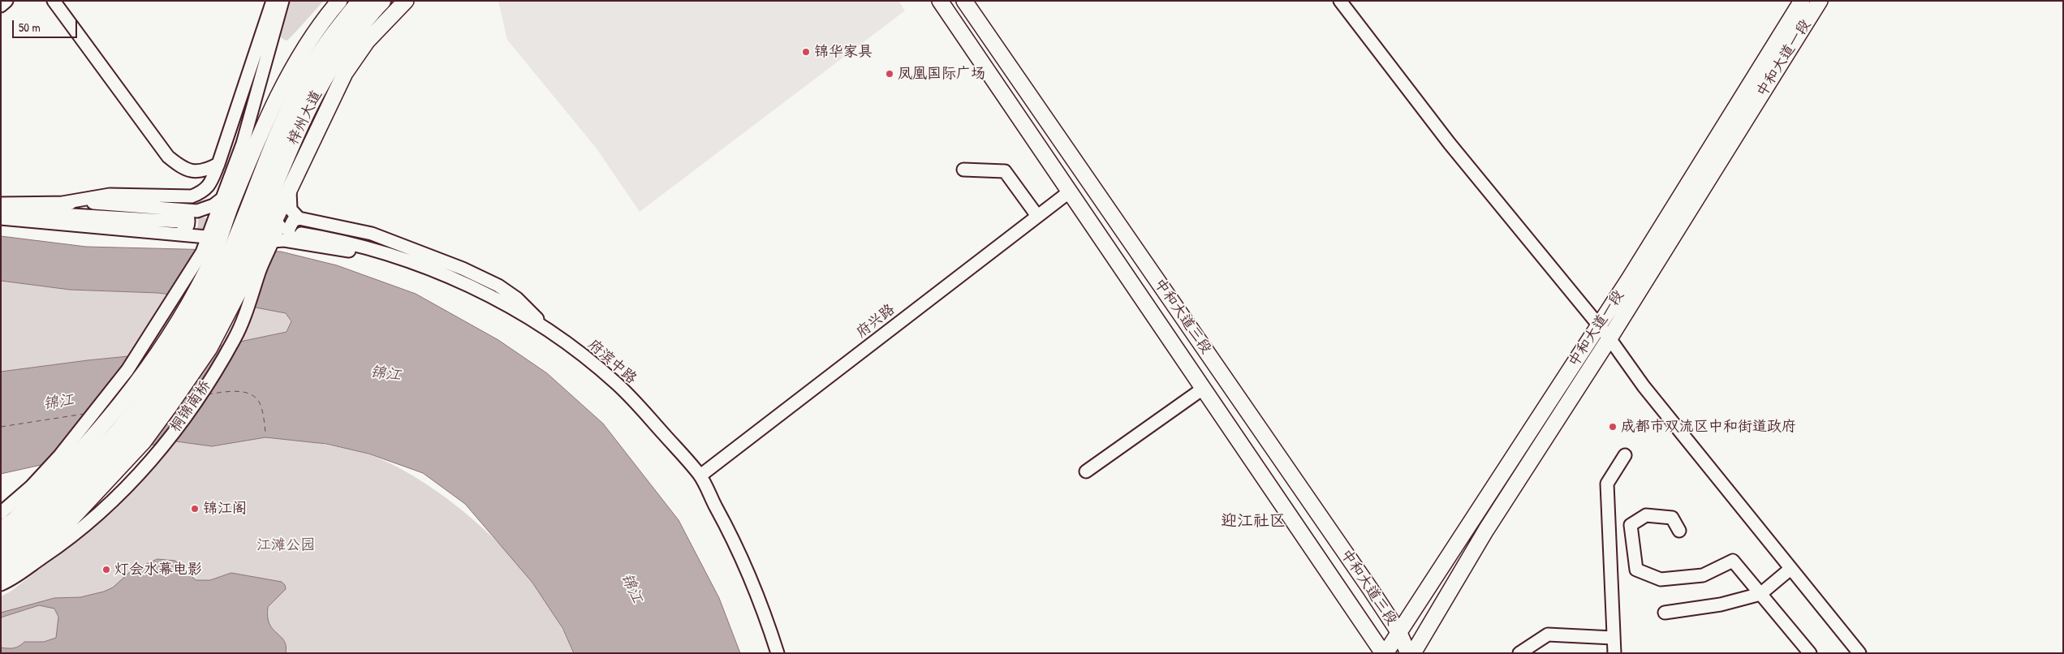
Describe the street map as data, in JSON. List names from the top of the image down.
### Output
{
  "streets": {
    "highway": ["梓州大道"],
    "main road": ["中和大道一段", "中和大道三段", "桐锦南桥"],
    "street": ["府兴路", "府滨中路"]
  },
  "crossings": [
    ["中和大道一段", "中和大道三段"],
    ["梓州大道", "府滨中路"],
    ["梓州大道", "桐锦南桥"],
    ["府兴路", "府滨中路"],
    ["府滨中路", "桐锦南桥"]
  ],
  "districts": ["迎江社区"],
  "water": ["锦江"],
  "parks": ["江滩公园"],
  "places": [
    "锦华家具",
    "凤凰国际广场",
    "成都市双流区中和街道政府",
    "锦江阁",
    "灯会水幕电影"
  ],
  "scale_bar": "50 m"
}
